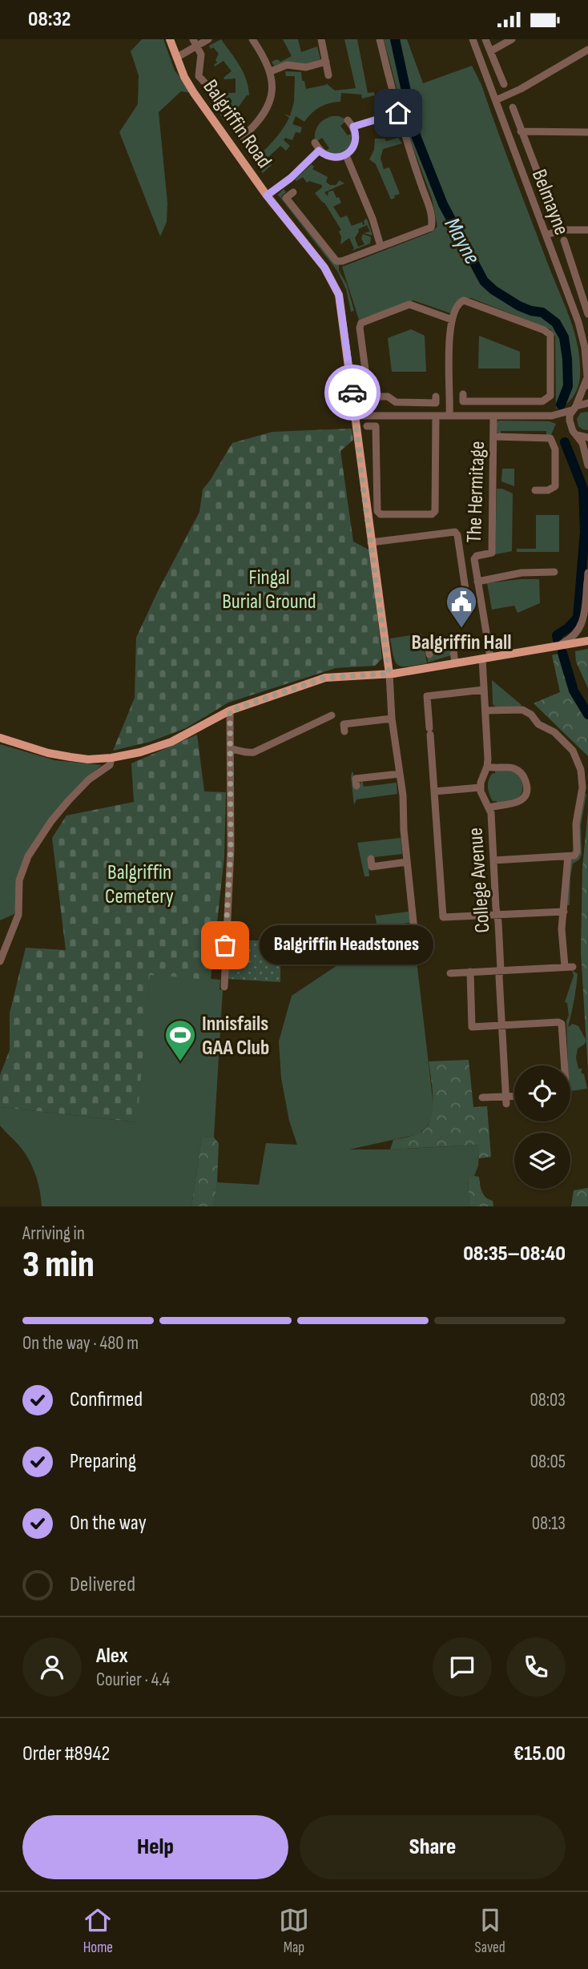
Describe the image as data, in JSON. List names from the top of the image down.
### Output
{
  "streets": {
    "main road": ["Balgriffin Road"],
    "street": ["Belmayne", "The Hermitage", "College Avenue"]
  },
  "water": ["Mayne"],
  "parks": ["Fingal Burial Ground", "Balgriffin Cemetery"],
  "places": {
    "public building": ["Balgriffin Hall"],
    "other": ["Balgriffin Headstones"],
    "sports": ["Innisfails GAA Club"]
  },
  "page": {
    "status": "08:32",
    "bubble": "Balgriffin Headstones",
    "heading": ["3 min", "Arriving in", "08:35–08:40"],
    "panel": [
      "Alex",
      "Courier · 4.4",
      "Order #8942",
      "€15.00"
    ],
    "bar": "On the way · 480 m",
    "list": [
      ["Confirmed", "08:03"],
      ["Preparing", "08:05"],
      ["On the way", "08:13"],
      "Delivered"
    ],
    "buttons": ["Help", "Share"],
    "tabs": ["Home", "Map", "Saved"]
  }
}
